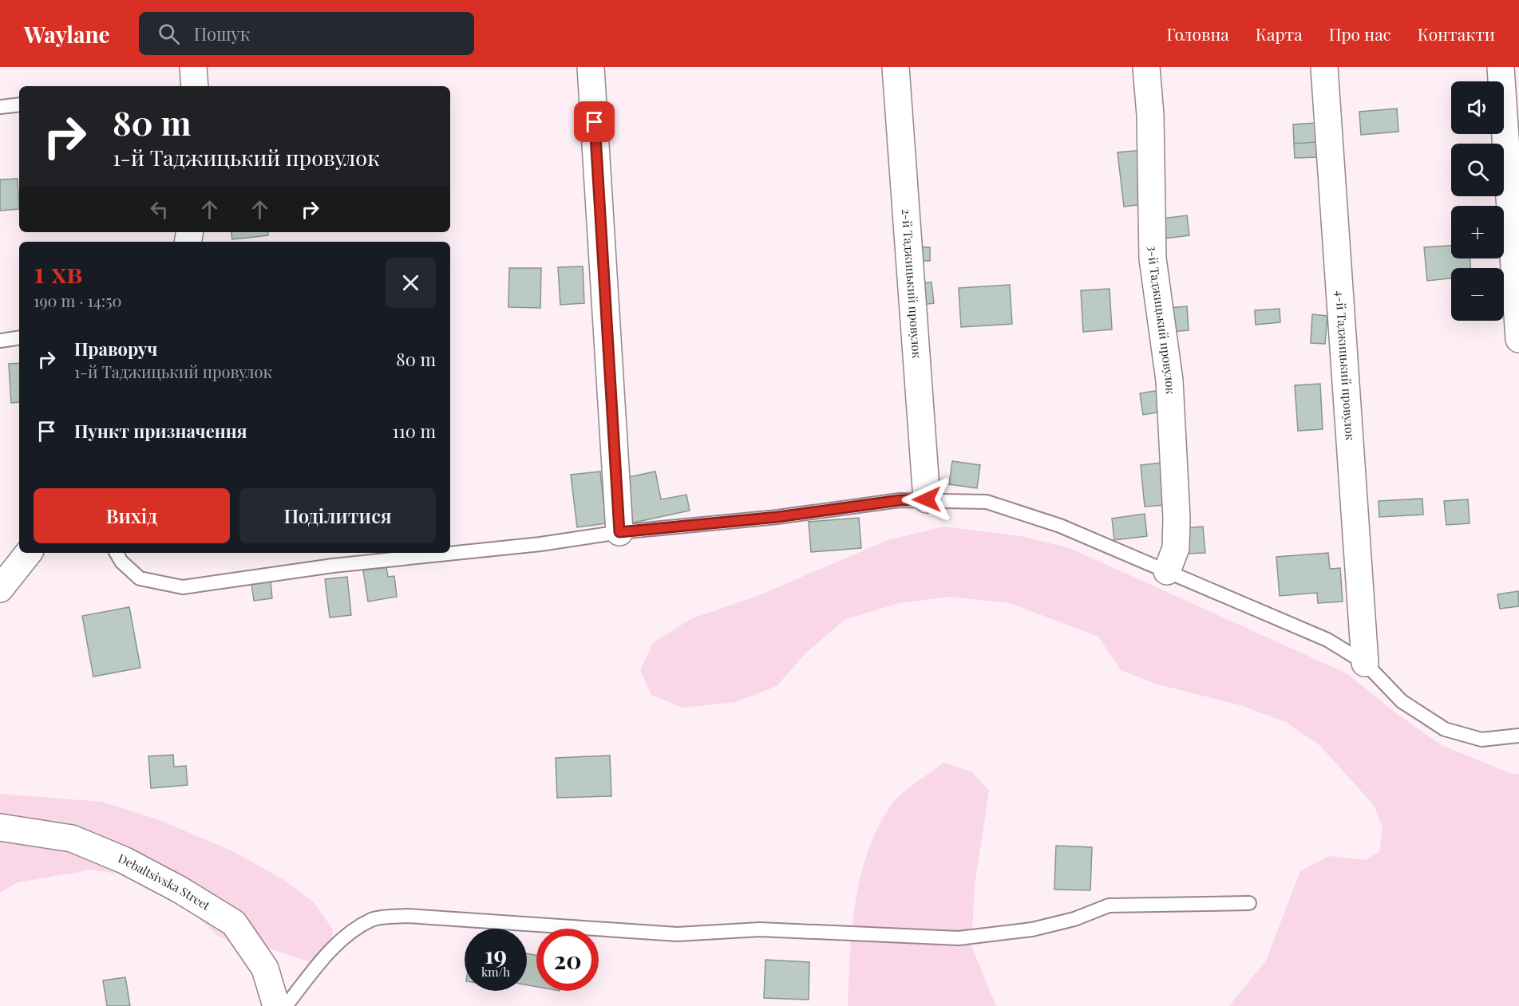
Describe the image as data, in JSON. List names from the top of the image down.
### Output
{
  "streets": {
    "street": [
      "2-й Таджицький провулок",
      "3-й Таджицький провулок",
      "4-й Таджицький провулок",
      "Debaltsivska Street"
    ]
  },
  "page": {
    "header": "Waylane",
    "search": "Пошук",
    "nav": [
      "Головна",
      "Карта",
      "Про нас",
      "Контакти"
    ],
    "map_buttons": ["+", "−"],
    "turn": ["80 m", "1-й Таджицький провулок"],
    "heading": ["1 хв", "190 m · 14:50"],
    "list": [
      {
        "name": "Праворуч",
        "note": "1-й Таджицький провулок",
        "value": "80 m"
      },
      {
        "name": "Пункт призначення",
        "value": "110 m"
      }
    ],
    "buttons": ["Вихід", "Поділитися"],
    "speed": "19 km/h",
    "limit": "20"
  }
}
